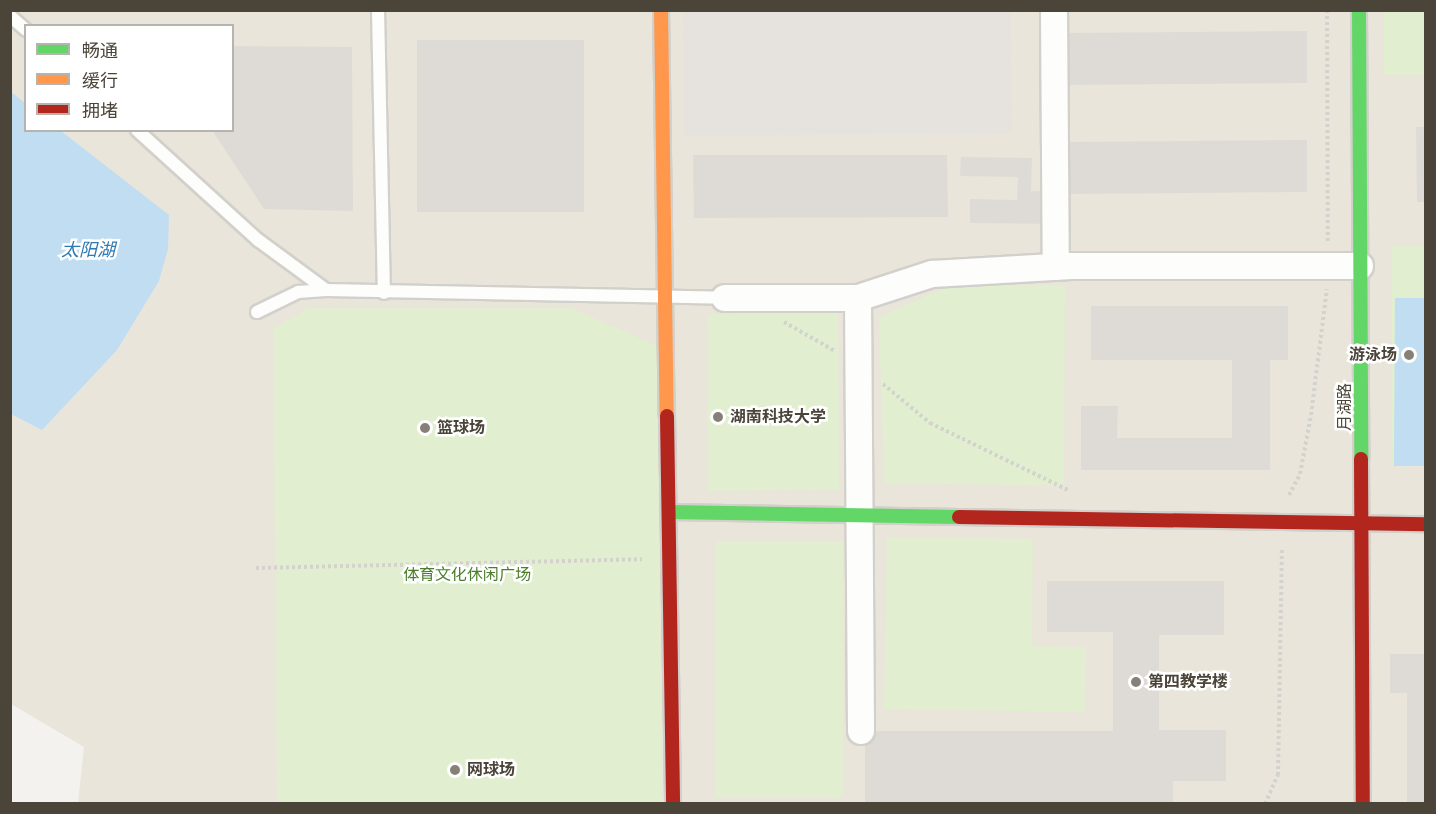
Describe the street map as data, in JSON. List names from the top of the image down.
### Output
{
  "streets": {
    "street": ["月湖路"]
  },
  "water": ["太阳湖"],
  "parks": ["体育文化休闲广场"],
  "places": [
    "游泳场",
    "湖南科技大学",
    "篮球场",
    "第四教学楼",
    "网球场"
  ],
  "legend": ["畅通", "缓行", "拥堵"]
}
